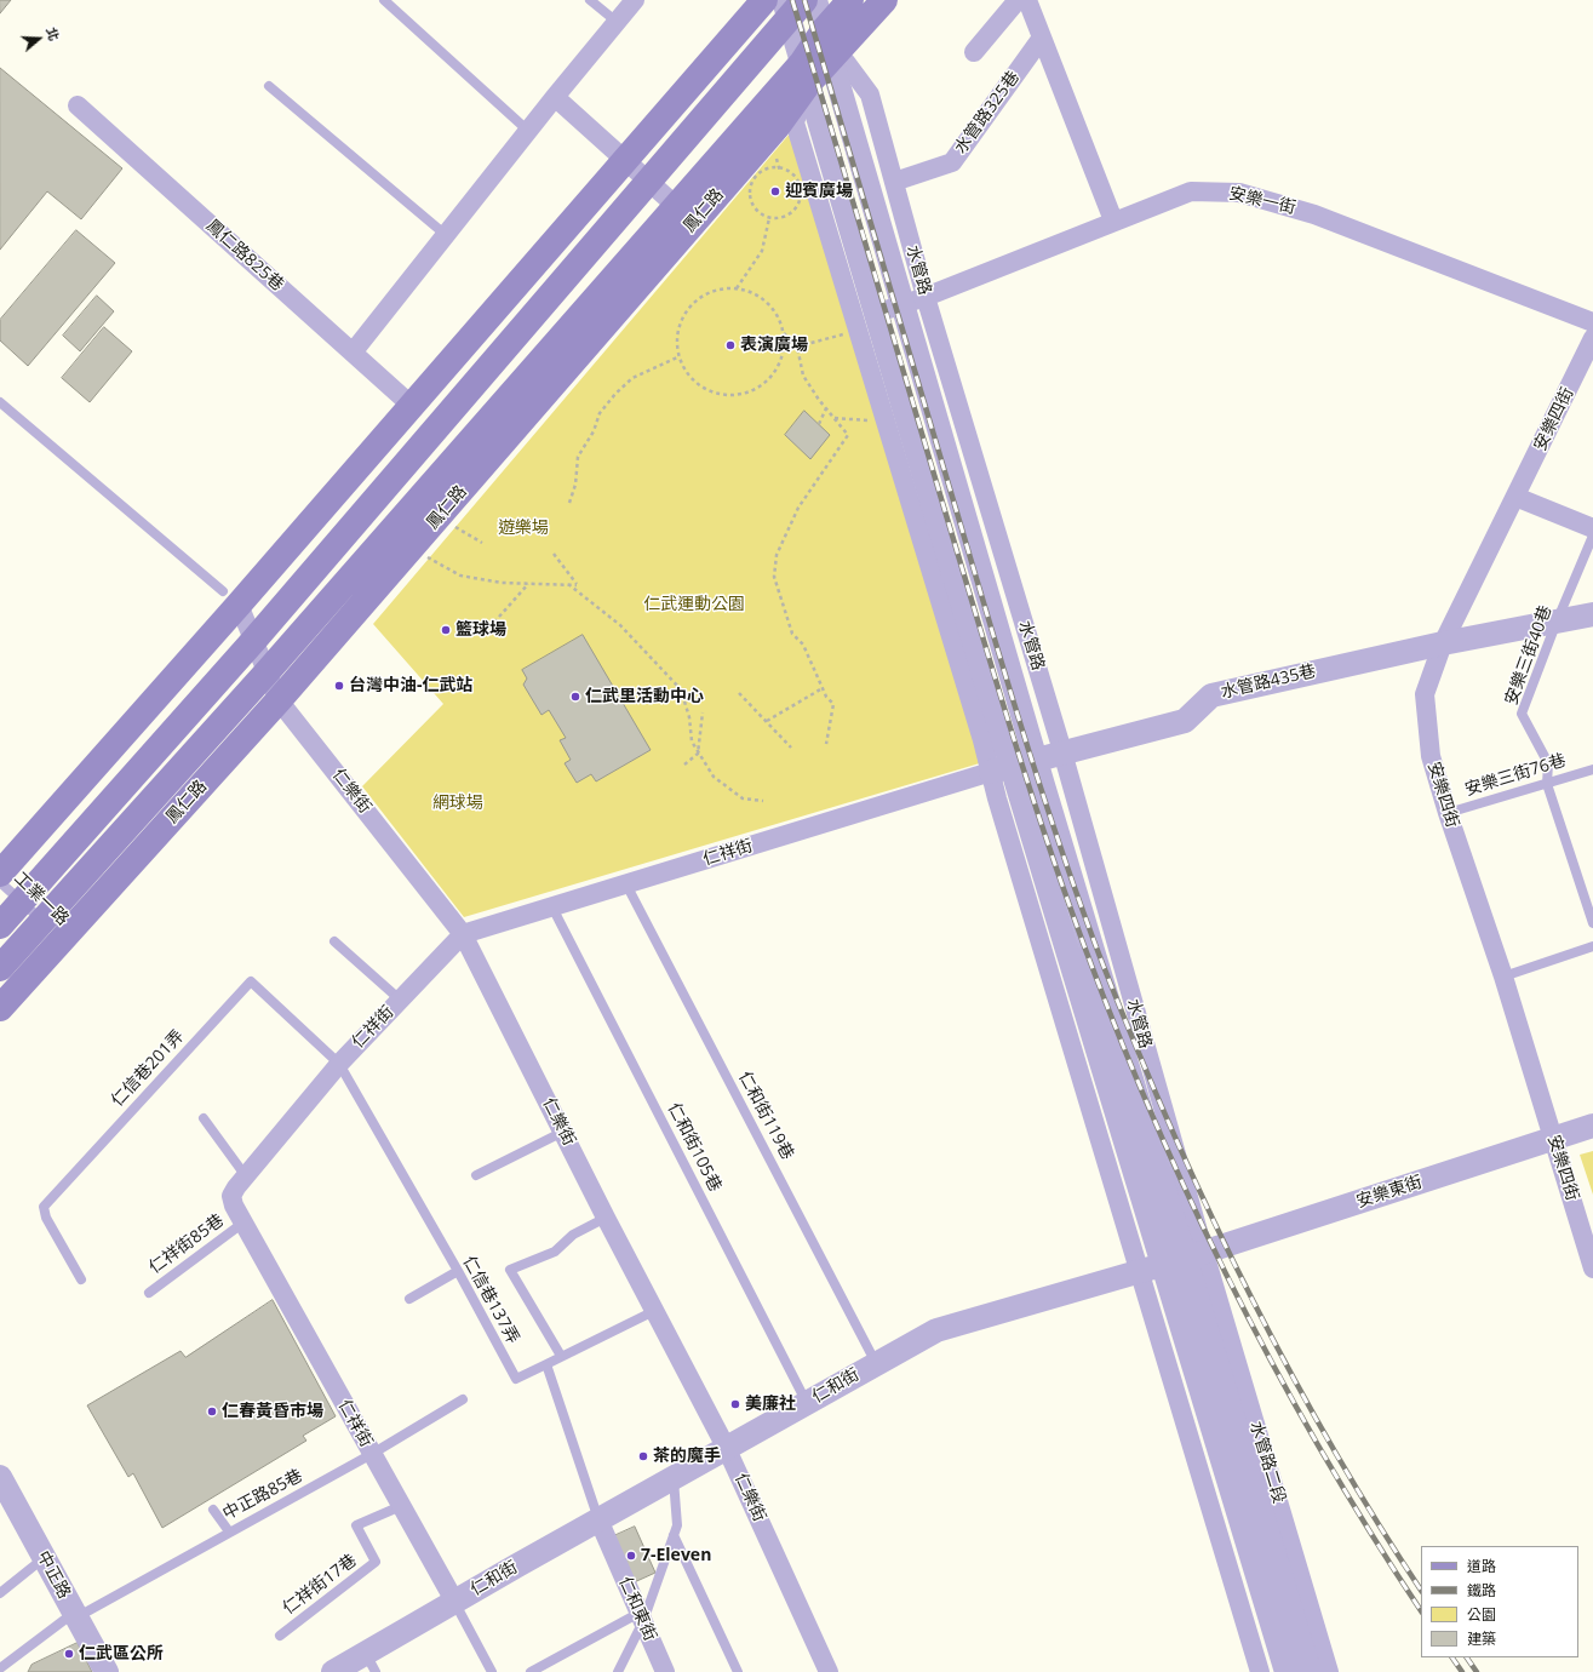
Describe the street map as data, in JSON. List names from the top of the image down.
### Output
{
  "streets": {
    "main road": ["鳳仁路"],
    "street": [
      "水管路325巷",
      "安樂一街",
      "鳳仁路825巷",
      "水管路",
      "安樂四街",
      "水管路435巷",
      "仁樂街",
      "仁祥街",
      "安樂東街",
      "仁和街",
      "水管路二段",
      "中正路",
      "仁和東街"
    ],
    "lane": [
      "安樂三街40巷",
      "安樂三街76巷",
      "工業一路",
      "仁信巷201弄",
      "仁和街119巷",
      "仁和街105巷",
      "仁祥街85巷",
      "仁信巷137弄",
      "中正路85巷",
      "仁祥街17巷"
    ]
  },
  "crossings": [
    ["水管路325巷", "水管路"],
    ["安樂一街", "水管路"],
    ["安樂一街", "安樂四街"],
    ["鳳仁路", "水管路"],
    ["鳳仁路", "仁樂街"],
    ["鳳仁路", "工業一路"],
    ["水管路", "水管路435巷"],
    ["水管路", "安樂東街"],
    ["水管路", "仁和街"],
    ["水管路", "水管路二段"],
    ["安樂四街", "水管路435巷"],
    ["安樂四街", "安樂三街76巷"],
    ["安樂四街", "安樂東街"],
    ["安樂三街40巷", "水管路435巷"],
    ["安樂三街40巷", "安樂三街76巷"],
    ["水管路435巷", "仁祥街"],
    ["仁樂街", "仁祥街"],
    ["仁樂街", "仁和街"],
    ["仁祥街", "仁信巷201弄"],
    ["仁祥街", "仁和街119巷"],
    ["仁祥街", "仁和街105巷"],
    ["仁祥街", "仁祥街85巷"],
    ["仁祥街", "仁信巷137弄"],
    ["仁祥街", "仁和街"],
    ["仁祥街", "中正路85巷"],
    ["仁祥街", "仁祥街17巷"],
    ["仁信巷201弄", "仁信巷137弄"],
    ["仁和街119巷", "仁和街"],
    ["仁和街105巷", "仁和街"],
    ["安樂東街", "仁和街"],
    ["安樂東街", "水管路二段"],
    ["仁和街", "水管路二段"],
    ["仁和街", "仁和東街"],
    ["中正路85巷", "中正路"]
  ],
  "parks": ["遊樂場", "仁武運動公園", "網球場"],
  "places": [
    "迎賓廣場",
    "表演廣場",
    "籃球場",
    "台灣中油-仁武站",
    "仁武里活動中心",
    "美廉社",
    "仁春黃昏市場",
    "茶的魔手",
    "7-Eleven",
    "仁武區公所"
  ],
  "legend": [
    "道路",
    "鐵路",
    "公園",
    "建築"
  ],
  "north": "right"
}
